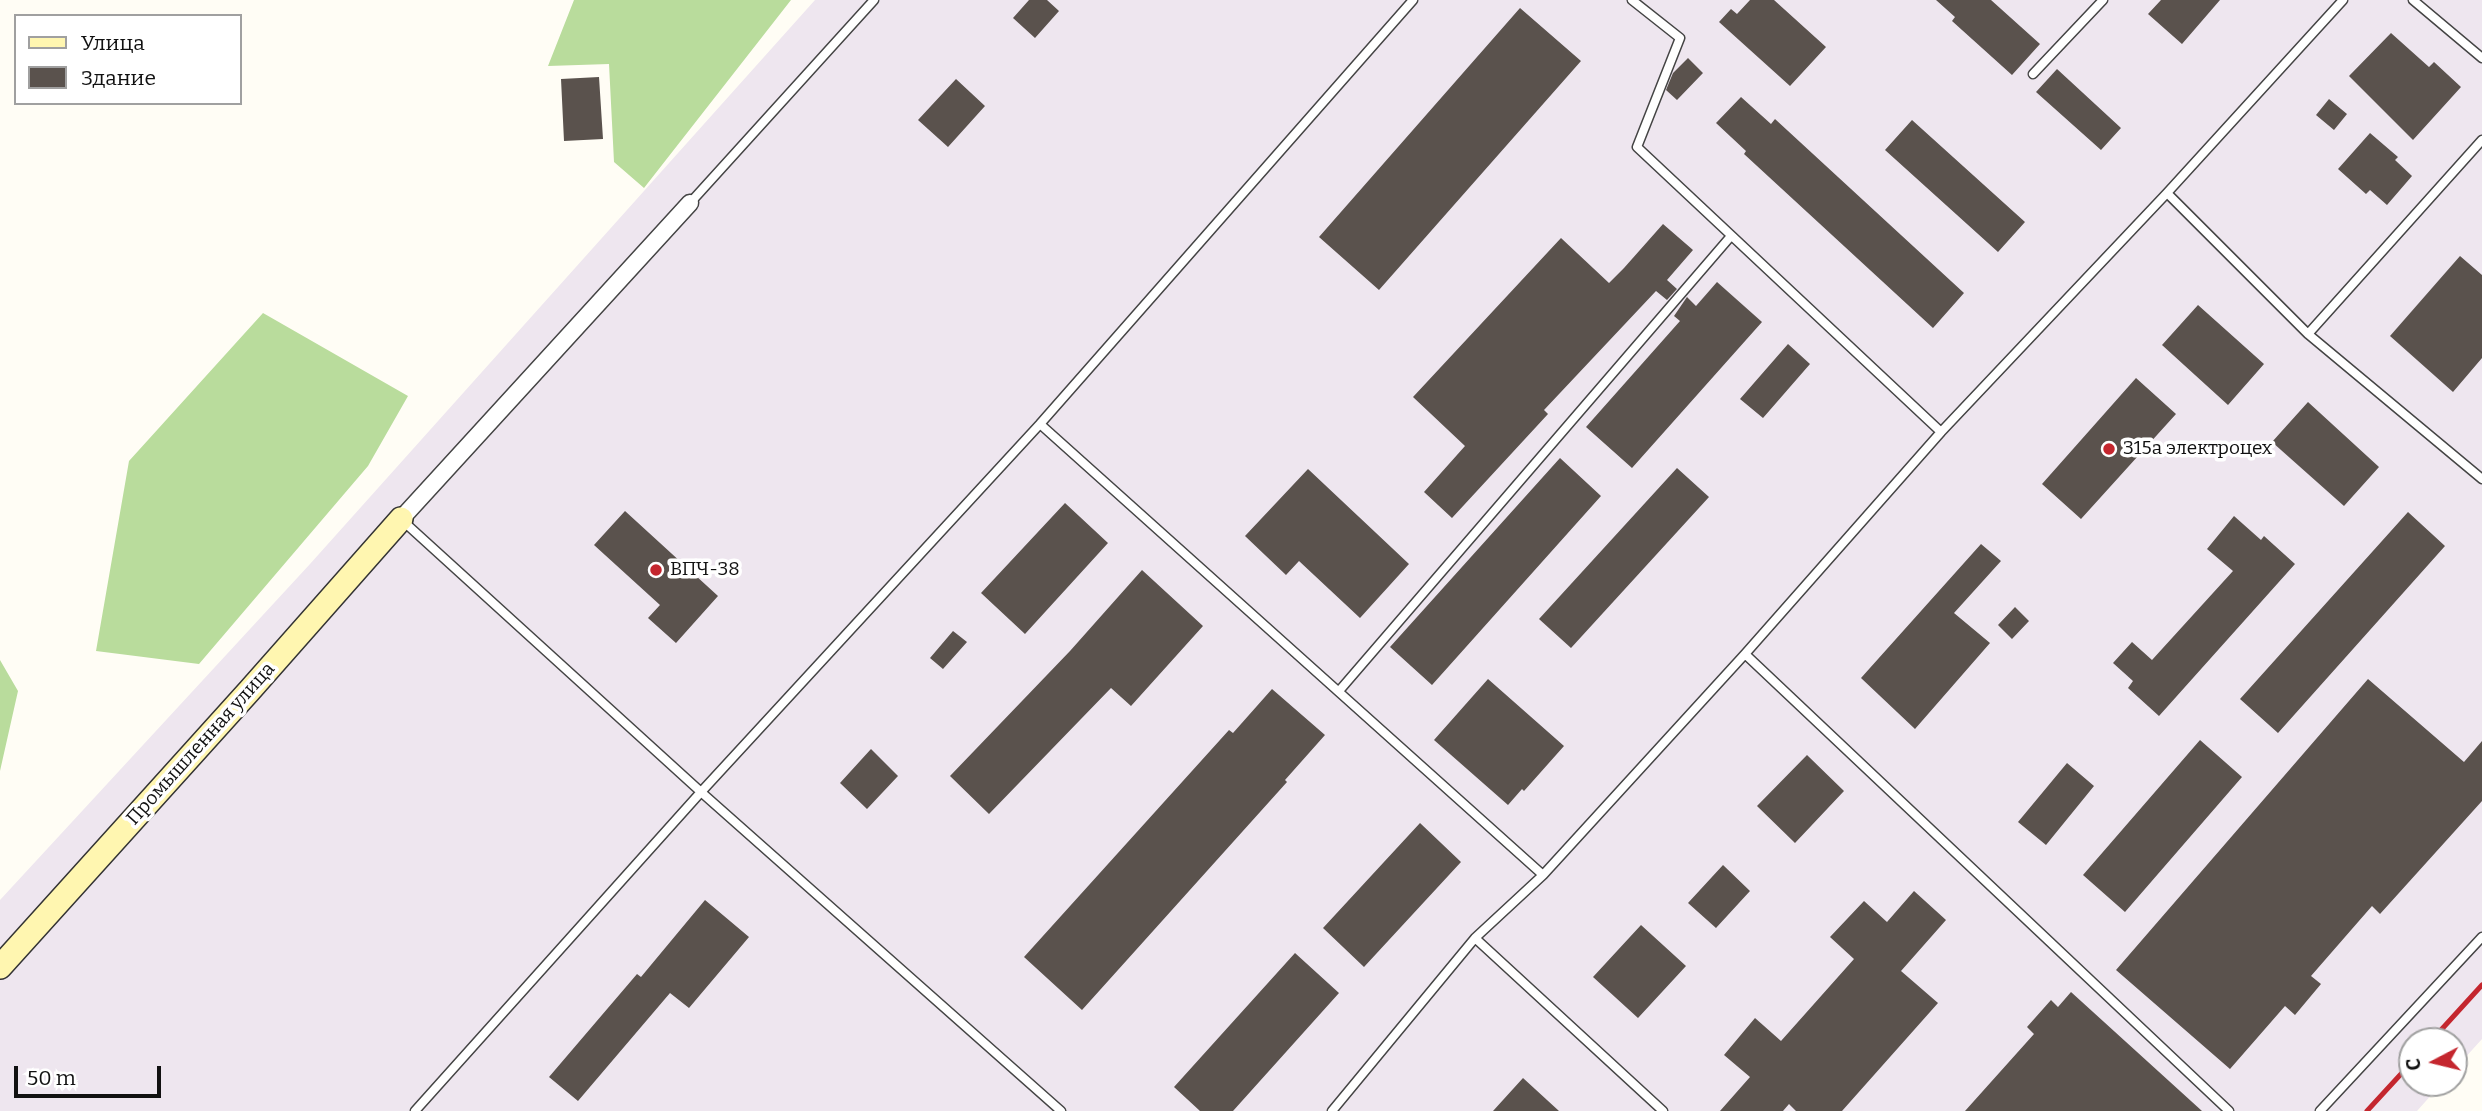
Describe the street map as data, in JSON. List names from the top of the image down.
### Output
{
  "streets": {
    "street": ["Промышленная улица"]
  },
  "places": ["315a электроцех", "ВПЧ-38"],
  "legend": ["Улица", "Здание"],
  "scale_bar": "50 m",
  "north": "left"
}
